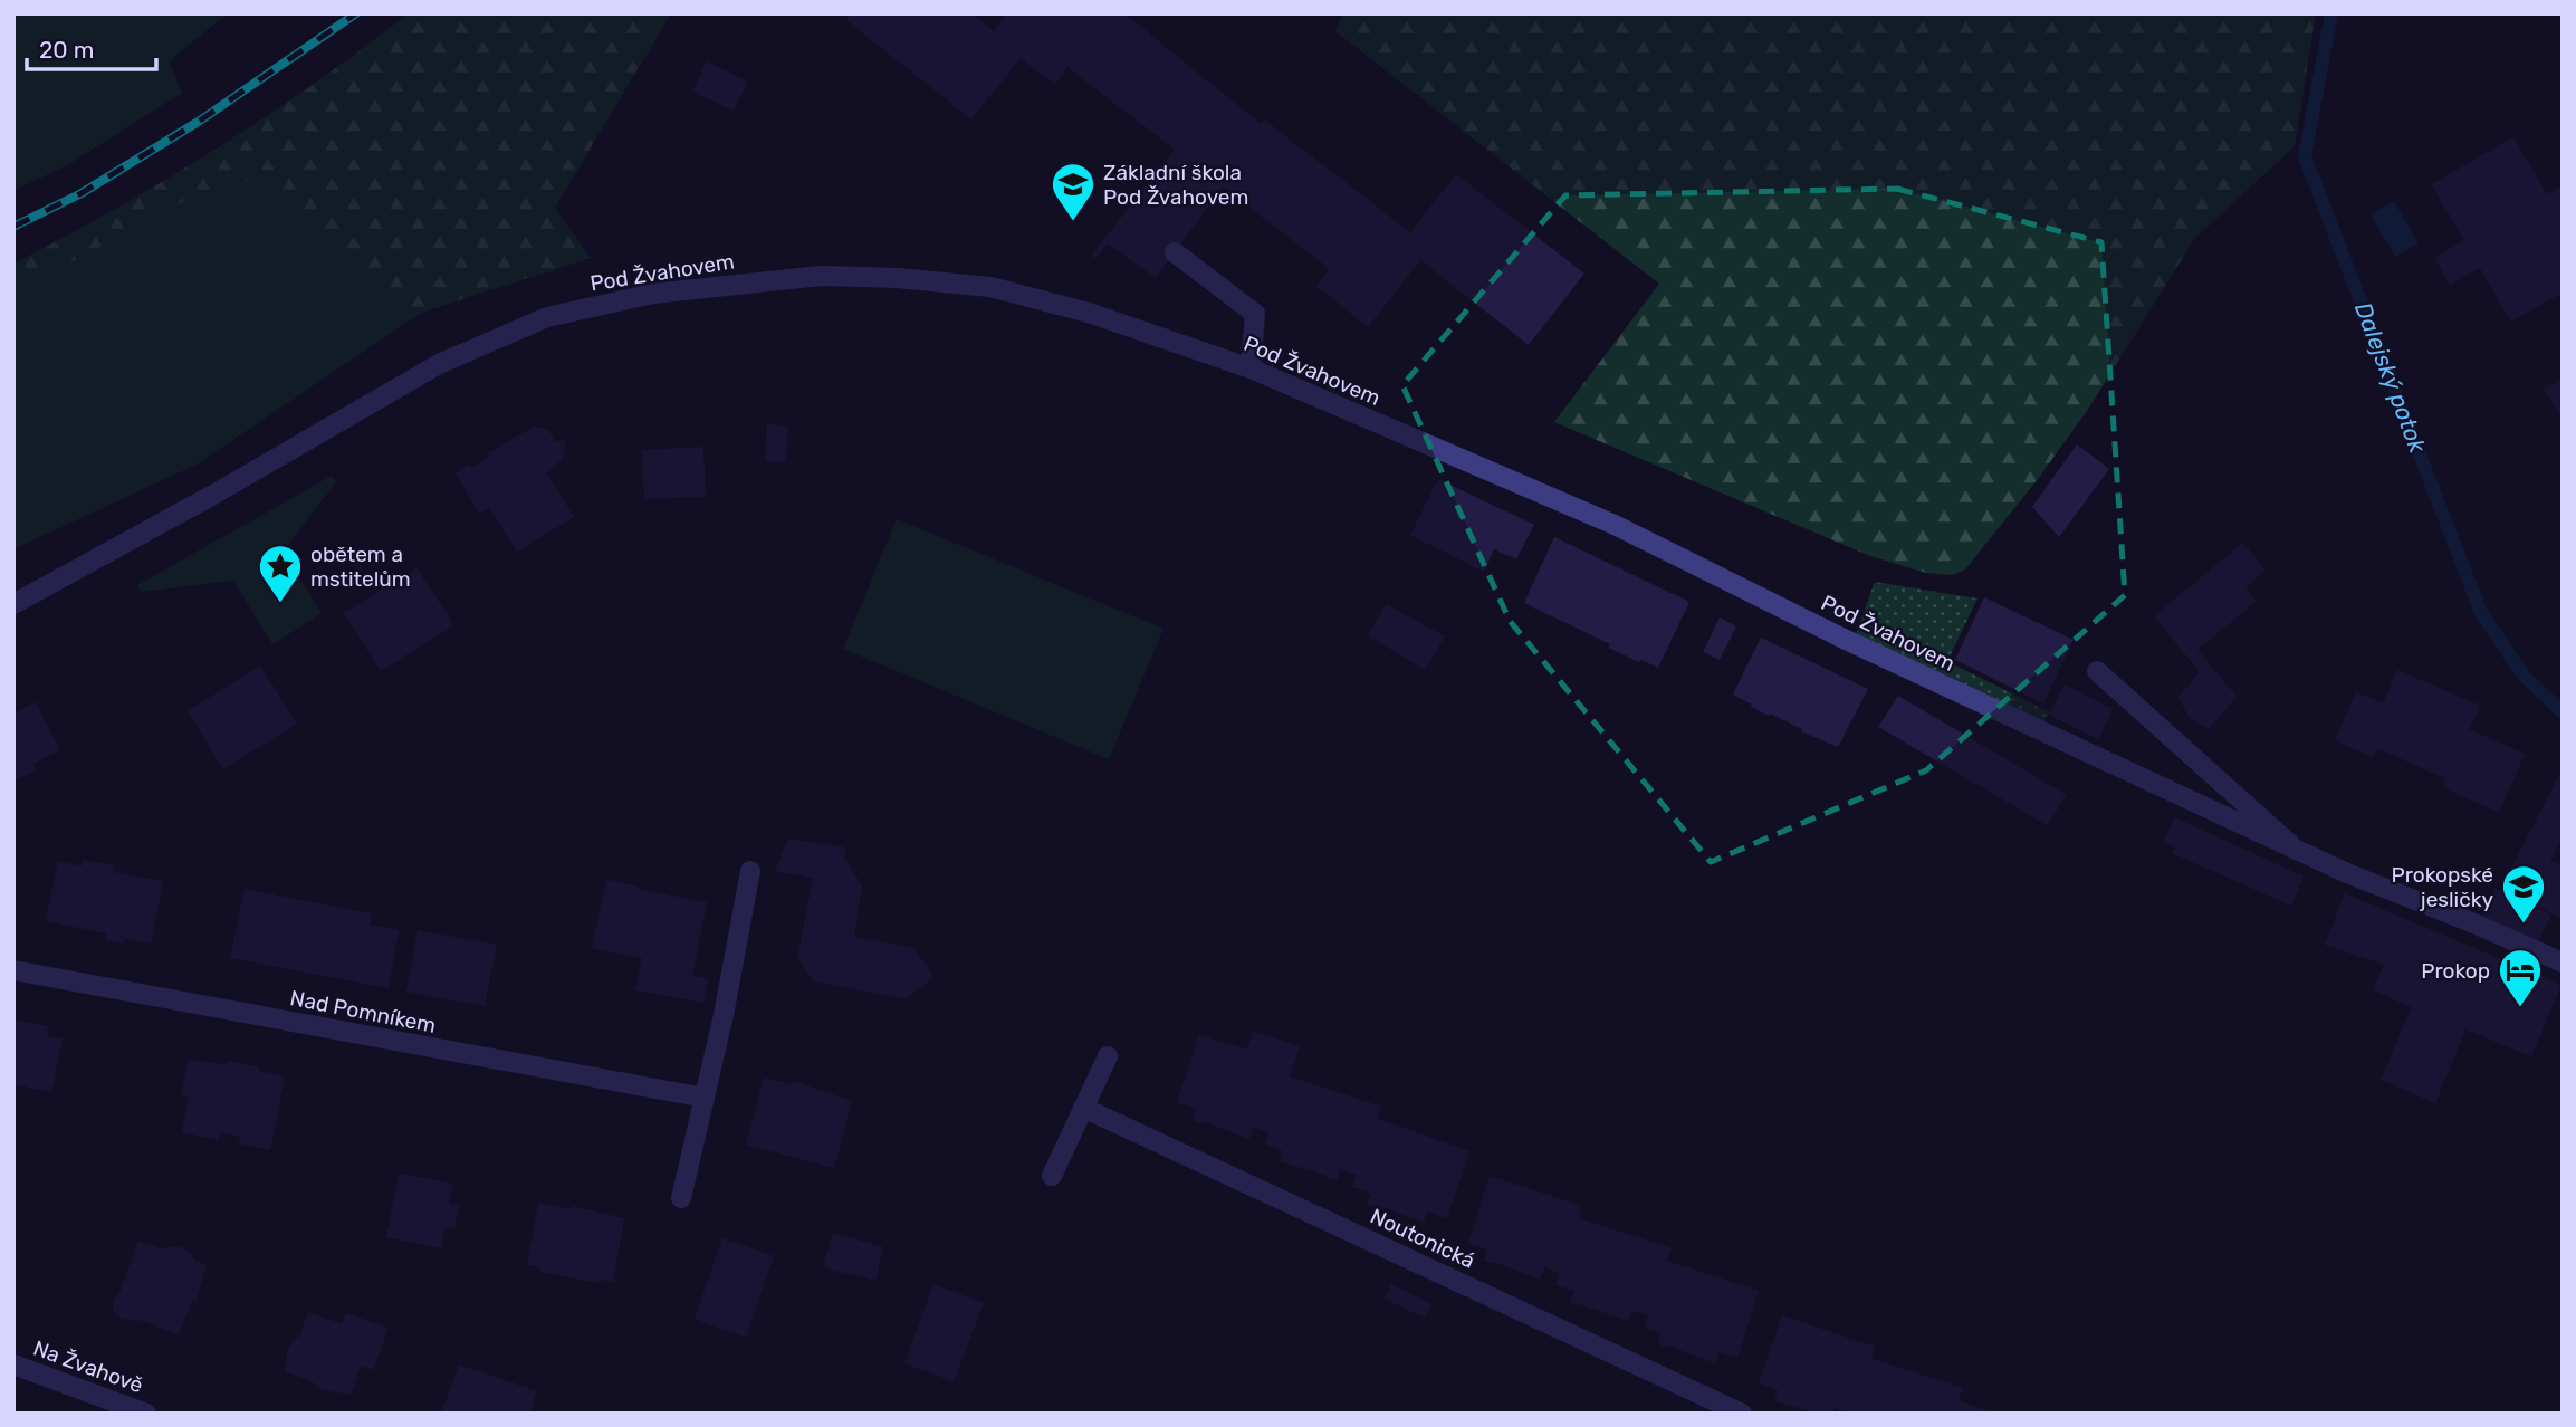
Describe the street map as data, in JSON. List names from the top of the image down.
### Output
{
  "streets": {
    "street": [
      "Pod Žvahovem",
      "Nad Pomníkem",
      "Noutonická",
      "Na Žvahově"
    ]
  },
  "water": ["Dalejský potok"],
  "places": {
    "school or university": ["Základní škola Pod Žvahovem", "Prokopské jesličky"],
    "place": ["obětem a mstitelům"],
    "hotel": ["Prokop"]
  },
  "scale_bar": "20 m"
}
